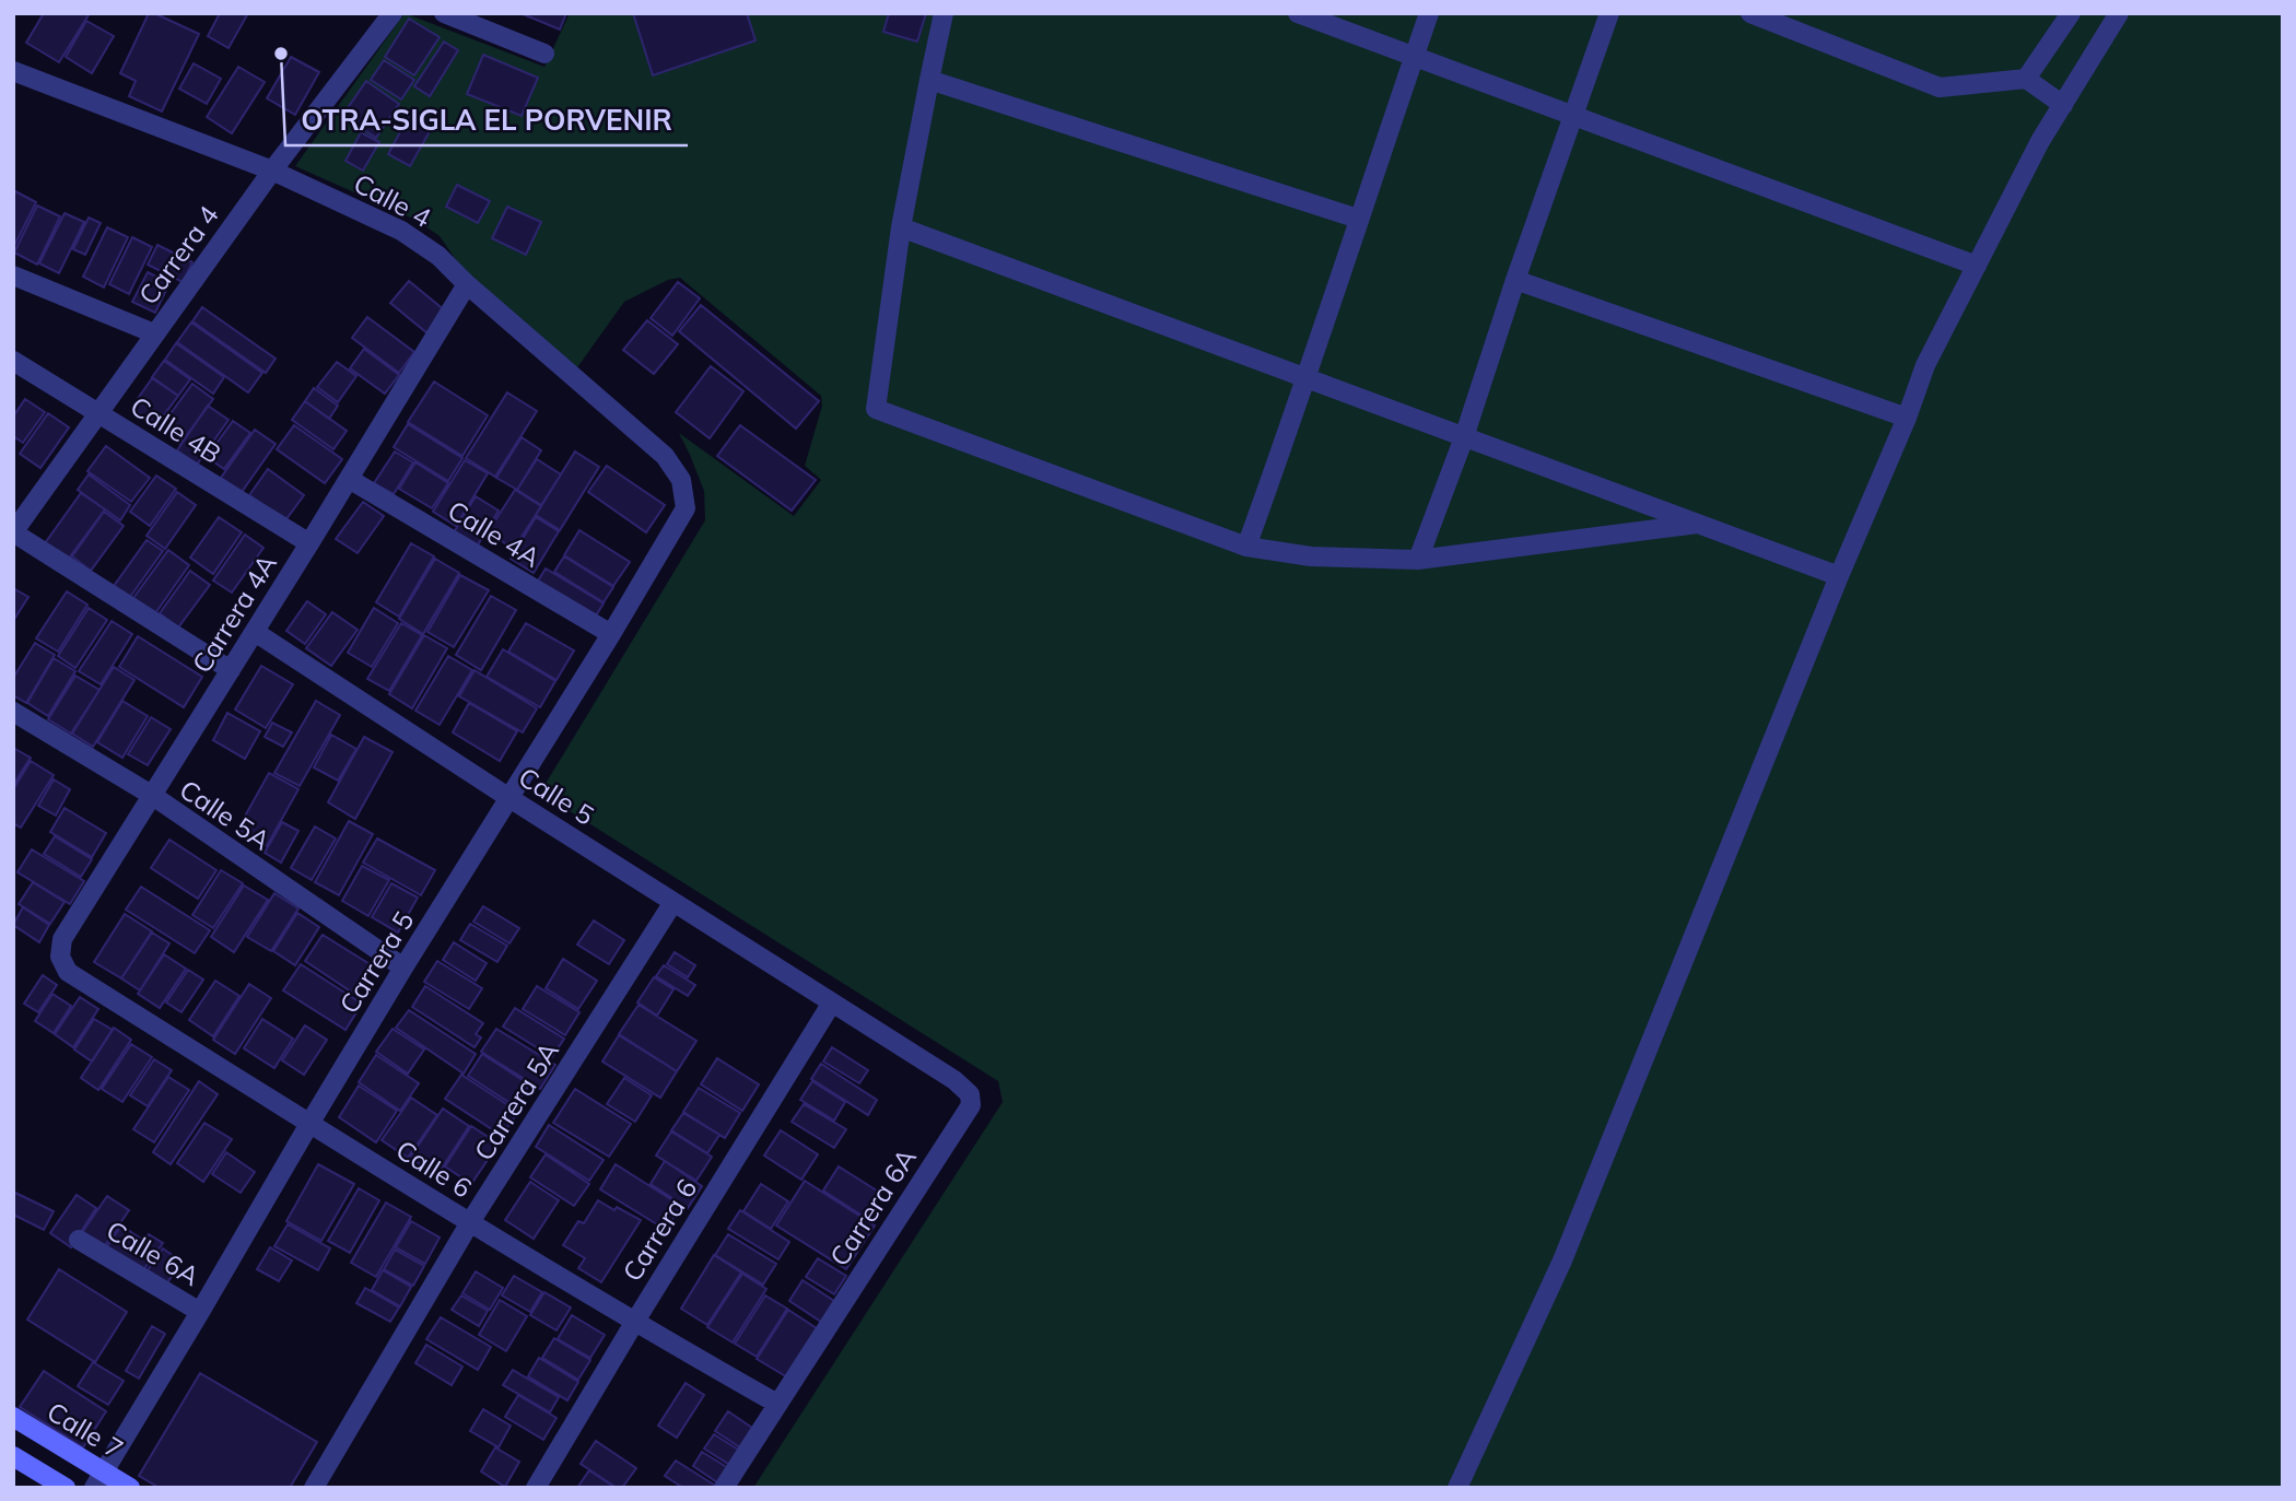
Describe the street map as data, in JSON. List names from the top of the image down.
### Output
{
  "streets": {
    "main road": ["Calle 7"],
    "street": [
      "Calle 4",
      "Carrera 4",
      "Calle 4B",
      "Calle 4A",
      "Carrera 4A",
      "Calle 5",
      "Calle 5A",
      "Carrera 5",
      "Carrera 5A",
      "Calle 6",
      "Carrera 6A",
      "Carrera 6",
      "Calle 6A"
    ]
  },
  "crossings": [
    ["Calle 4", "Carrera 4"],
    ["Calle 4", "Carrera 4A"],
    ["Calle 4", "Carrera 5"],
    ["Carrera 4", "Calle 4B"],
    ["Calle 4B", "Carrera 4A"],
    ["Calle 4A", "Carrera 4A"],
    ["Calle 4A", "Carrera 5"],
    ["Carrera 4A", "Calle 5"],
    ["Carrera 4A", "Calle 5A"],
    ["Carrera 4A", "Calle 6"],
    ["Calle 5", "Carrera 5"],
    ["Calle 5", "Carrera 5A"],
    ["Calle 5", "Carrera 6A"],
    ["Calle 5", "Carrera 6"],
    ["Calle 5A", "Carrera 5"],
    ["Carrera 5", "Calle 6"],
    ["Carrera 5", "Calle 6A"],
    ["Carrera 5", "Calle 7"],
    ["Carrera 5A", "Calle 6"],
    ["Calle 6", "Carrera 6A"],
    ["Calle 6", "Carrera 6"],
    ["Carrera 6A", "Carrera 6"]
  ],
  "places": ["OTRA-SIGLA EL PORVENIR"]
}
